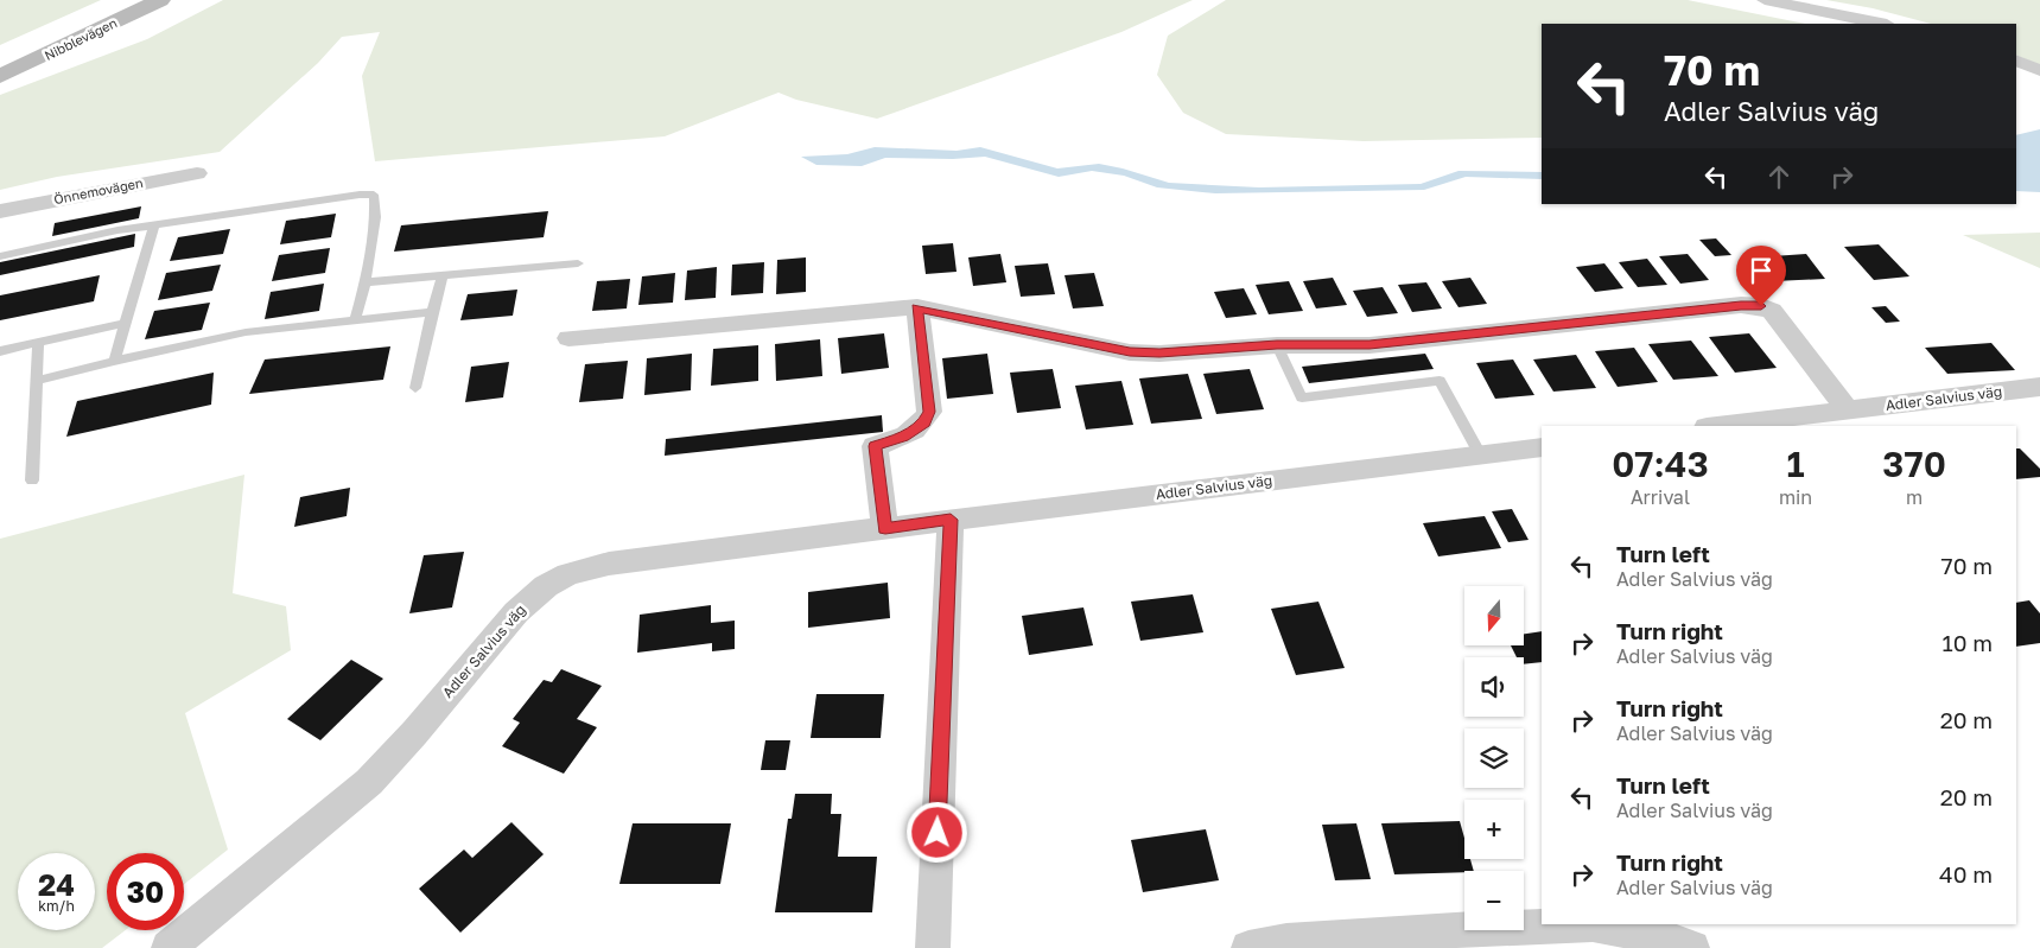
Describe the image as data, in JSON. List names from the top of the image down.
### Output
{
  "streets": {
    "street": ["Nibblevägen", "Önnemovägen", "Adler Salvius väg"]
  },
  "north": "bottom",
  "page": {
    "turn": ["70 m", "Adler Salvius väg"],
    "eta": [
      "07:43",
      "Arrival",
      "1",
      "min",
      "370",
      "m"
    ],
    "list": [
      {
        "name": "Turn left",
        "note": "Adler Salvius väg",
        "value": "70 m"
      },
      {
        "name": "Turn right",
        "note": "Adler Salvius väg",
        "value": "10 m"
      },
      {
        "name": "Turn right",
        "note": "Adler Salvius väg",
        "value": "20 m"
      },
      {
        "name": "Turn left",
        "note": "Adler Salvius väg",
        "value": "20 m"
      },
      {
        "name": "Turn right",
        "note": "Adler Salvius väg",
        "value": "40 m"
      }
    ],
    "map_buttons": ["+", "−"],
    "speed": "24 km/h",
    "limit": "30"
  }
}
